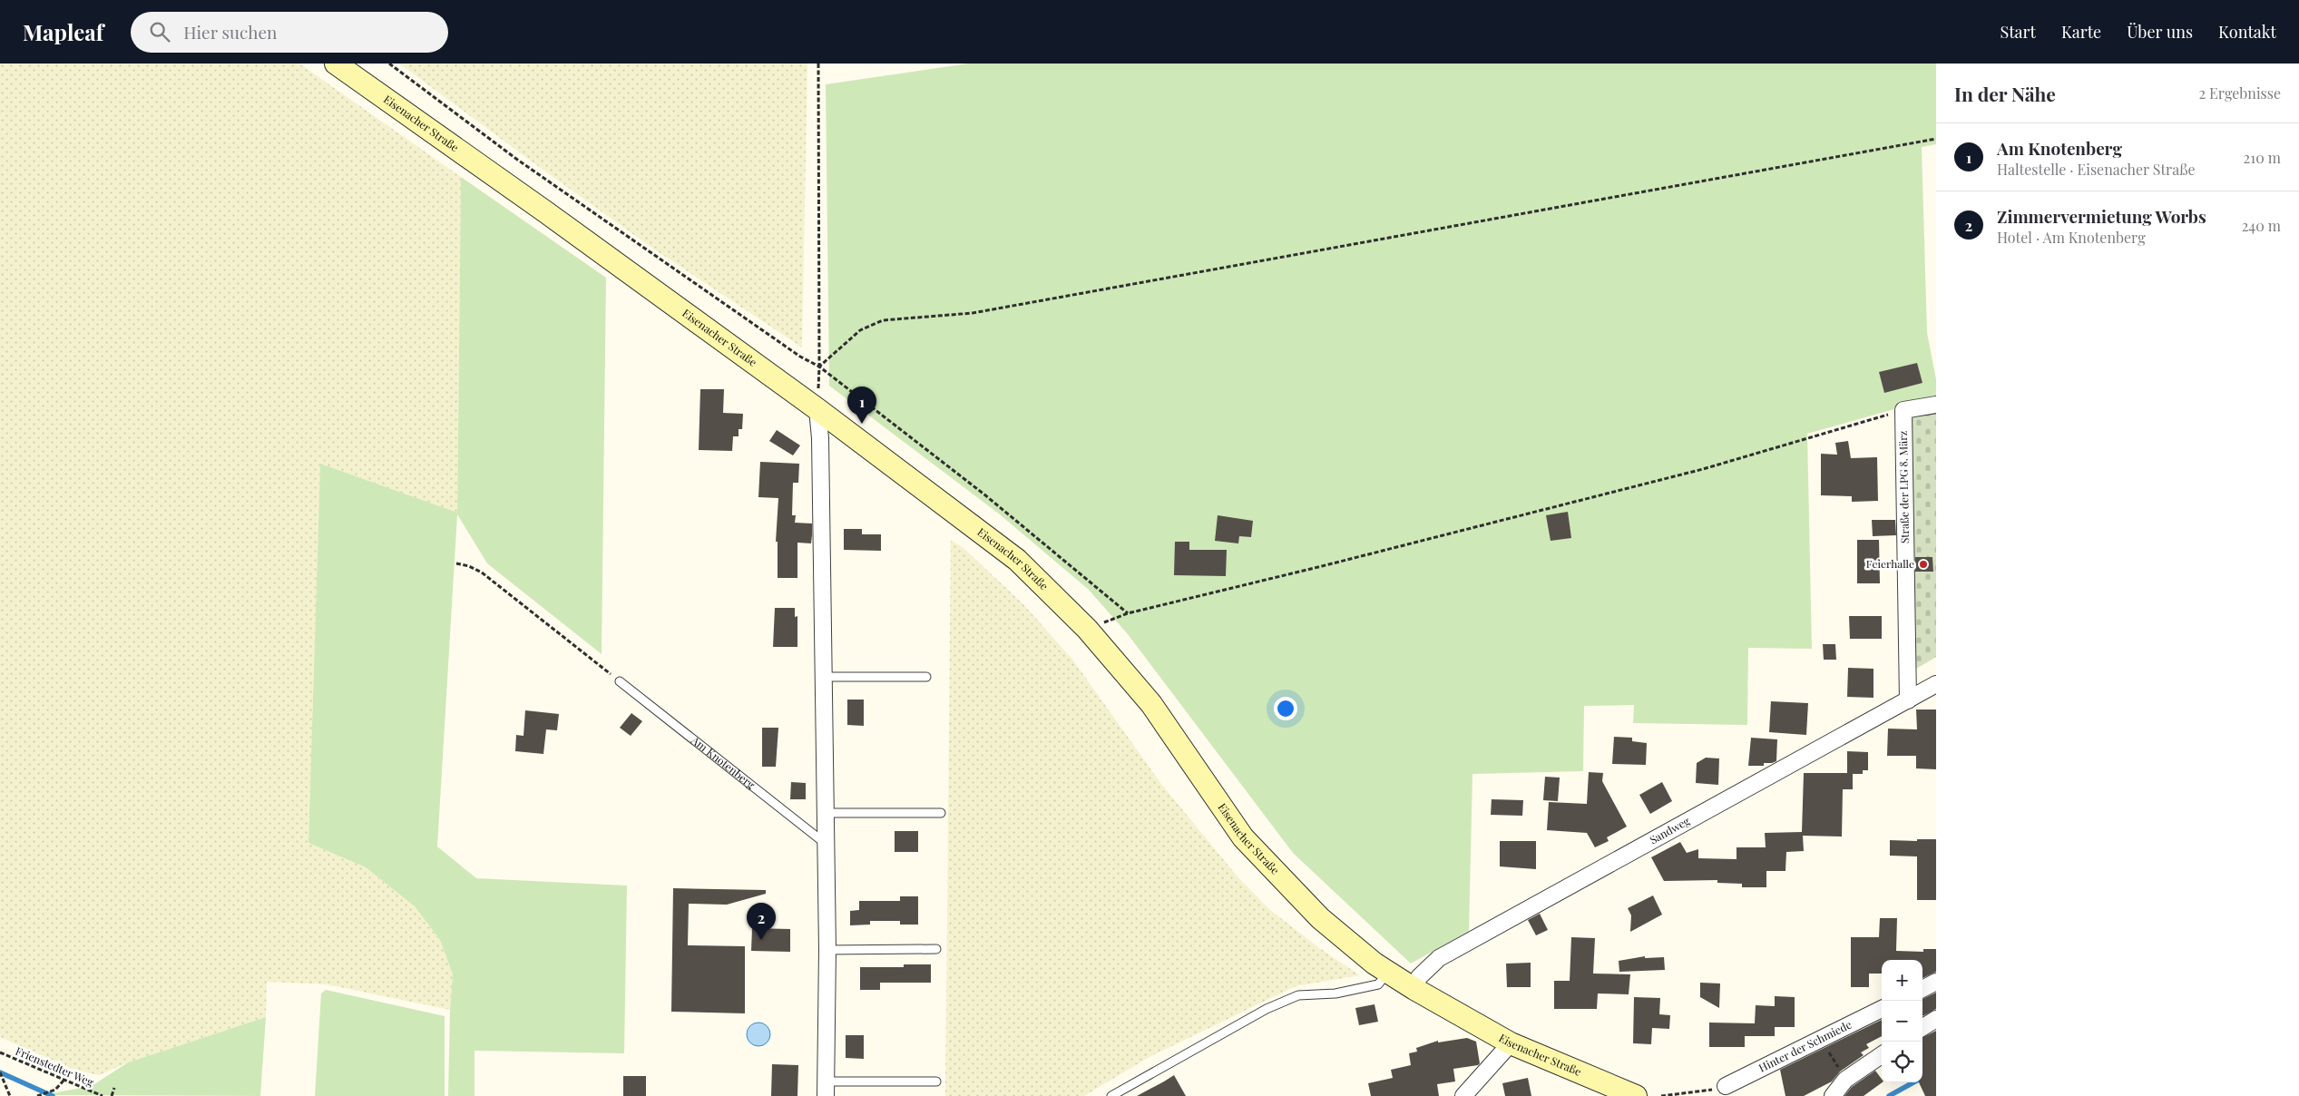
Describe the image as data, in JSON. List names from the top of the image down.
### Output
{
  "streets": {
    "main road": ["Eisenacher Straße"],
    "street": ["Straße der LPG 8. März", "Sandweg", "Hinter der Schmiede"],
    "lane": ["Am Knotenberg"],
    "path": ["Frienstedter Weg"]
  },
  "crossings": [
    ["Eisenacher Straße", "Sandweg"],
    ["Straße der LPG 8. März", "Sandweg"]
  ],
  "places": ["Feierhalle"],
  "page": {
    "header": "Mapleaf",
    "search": "Hier suchen",
    "nav": [
      "Start",
      "Karte",
      "Über uns",
      "Kontakt"
    ],
    "heading": ["In der Nähe", "2 Ergebnisse"],
    "list": [
      {
        "mark": "1",
        "name": "Am Knotenberg",
        "note": "Haltestelle · Eisenacher Straße",
        "value": "210 m"
      },
      {
        "mark": "2",
        "name": "Zimmervermietung Worbs",
        "note": "Hotel · Am Knotenberg",
        "value": "240 m"
      }
    ],
    "pins": ["1", "2"],
    "map_buttons": ["+", "−"]
  }
}
